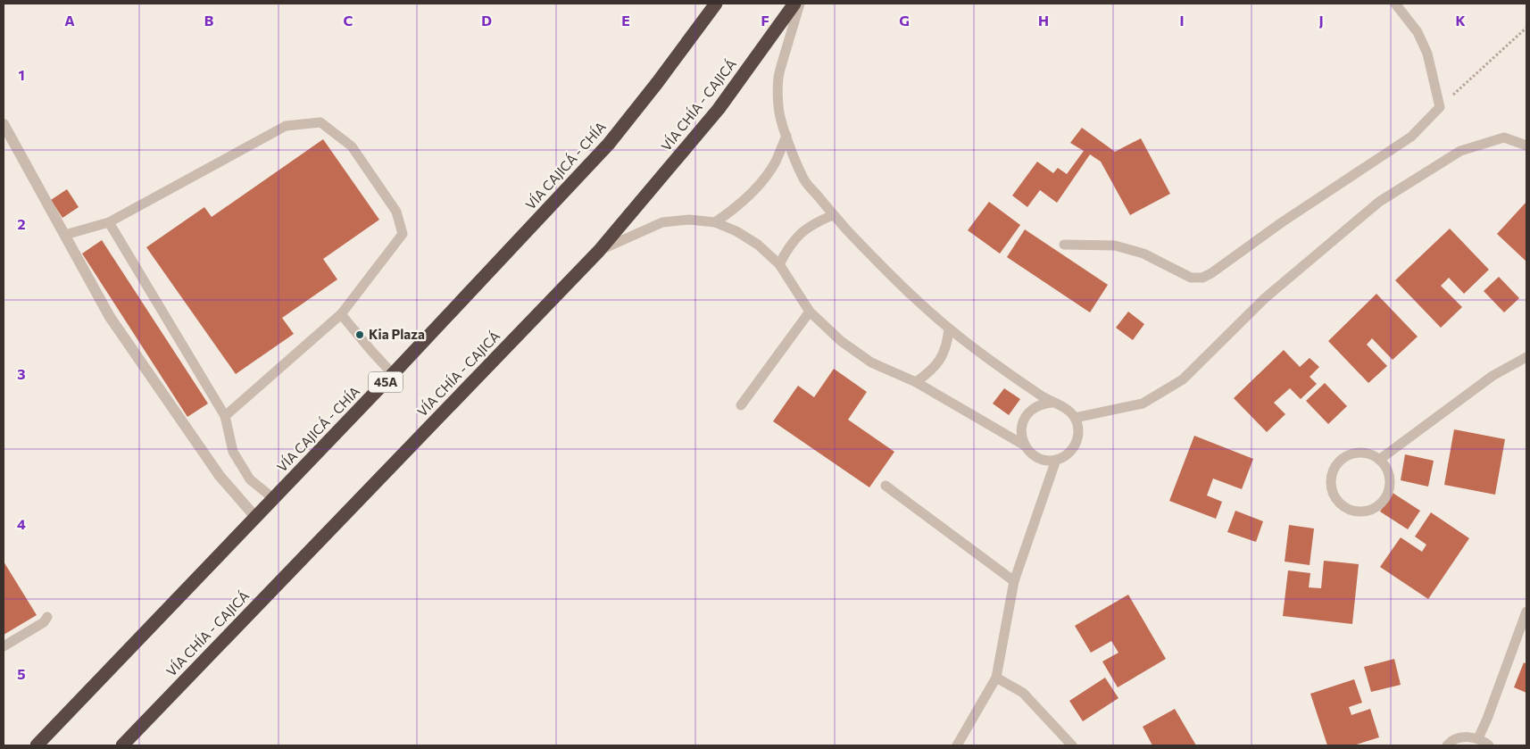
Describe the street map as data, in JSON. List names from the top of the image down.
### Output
{
  "streets": {
    "highway": ["VÍA CHÍA - CAJICÁ", "VÍA CAJICÁ - CHÍA", "45A"]
  },
  "places": ["Kia Plaza"],
  "grid": {
    "columns": [
      "A",
      "B",
      "C",
      "D",
      "E",
      "F",
      "G",
      "H",
      "I",
      "J",
      "K"
    ],
    "rows": [
      "1",
      "2",
      "3",
      "4",
      "5"
    ]
  }
}
